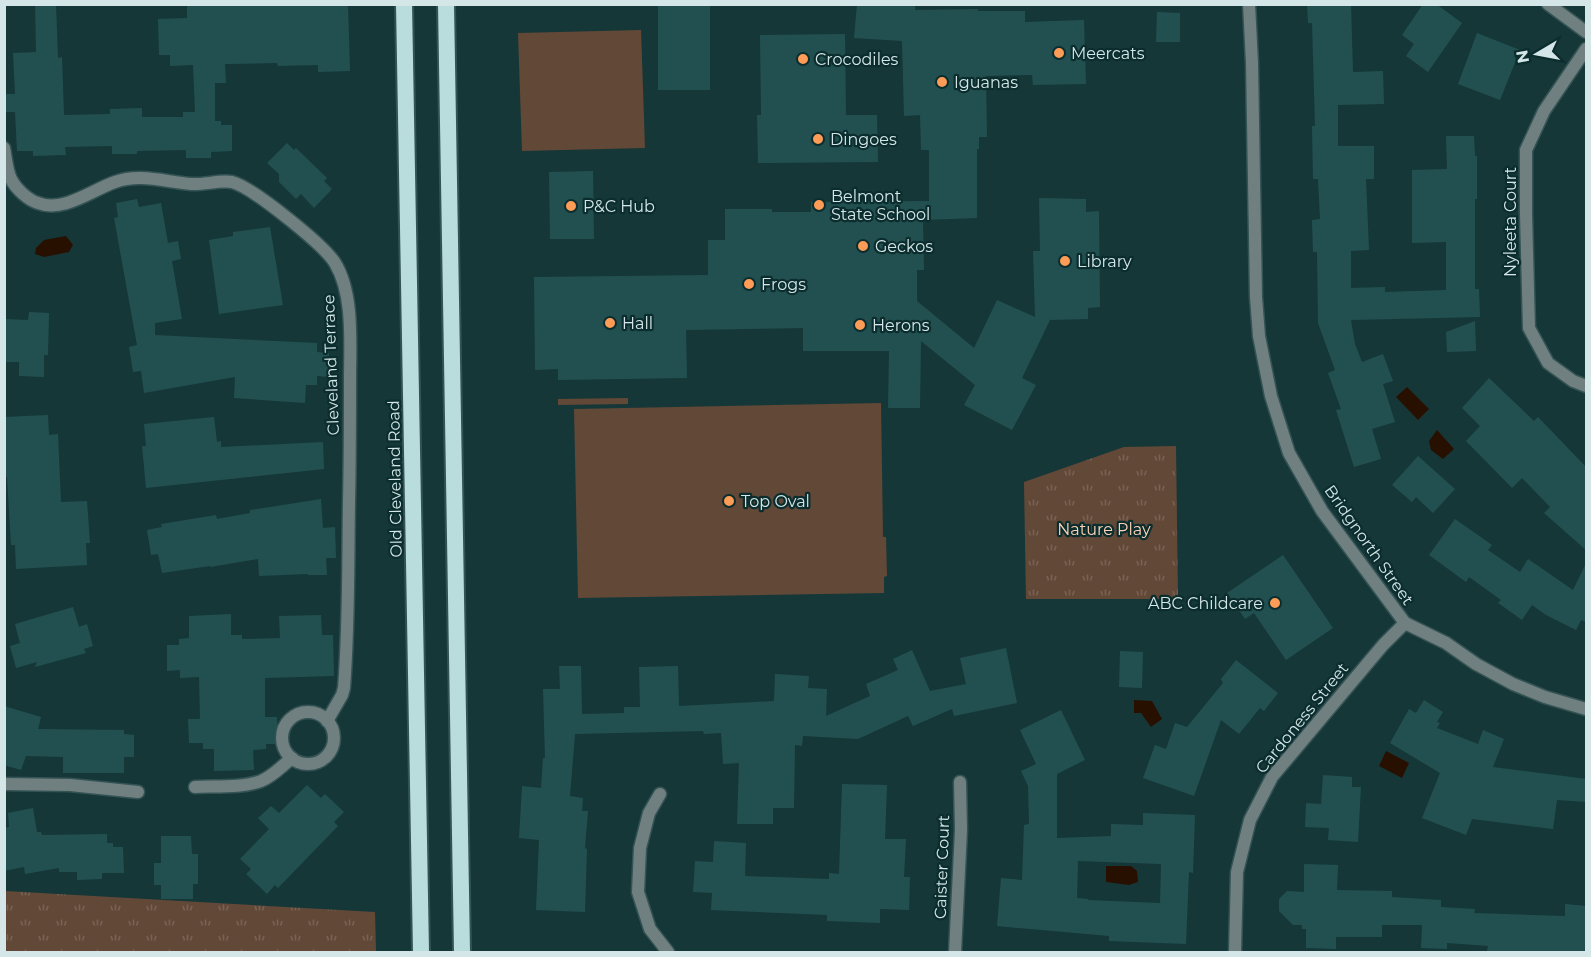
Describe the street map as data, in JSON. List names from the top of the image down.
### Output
{
  "streets": {
    "highway": ["Old Cleveland Road"],
    "street": [
      "Nyleeta Court",
      "Cleveland Terrace",
      "Bridgnorth Street",
      "Cardoness Street",
      "Caister Court"
    ]
  },
  "crossings": [
    ["Bridgnorth Street", "Cardoness Street"]
  ],
  "parks": ["Nature Play"],
  "places": [
    "Meercats",
    "Crocodiles",
    "Iguanas",
    "Dingoes",
    "Belmont State School",
    "P&C Hub",
    "Geckos",
    "Library",
    "Frogs",
    "Hall",
    "Herons",
    "Top Oval",
    "ABC Childcare"
  ],
  "north": "left"
}
